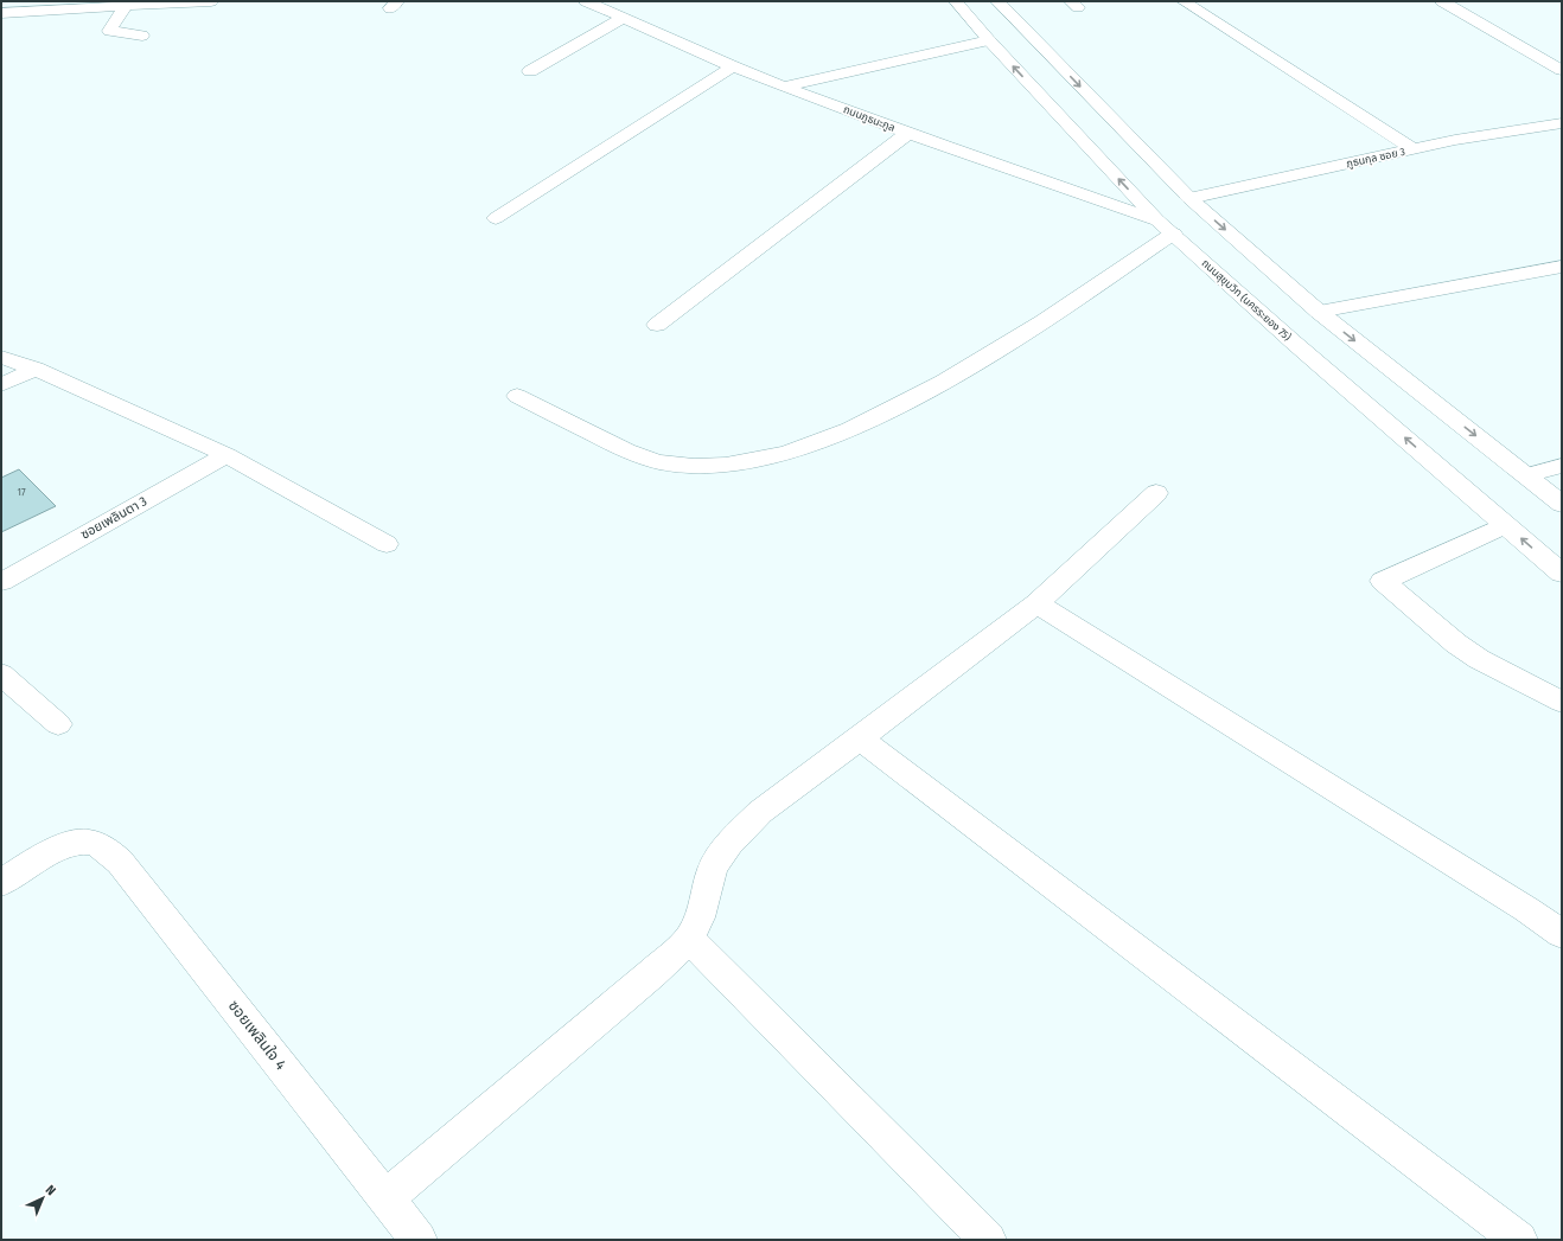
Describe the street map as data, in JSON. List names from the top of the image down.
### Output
{
  "streets": {
    "street": [
      "ถนนภูธนะกูล",
      "ภูธนกุล ซอย 3",
      "ถนนสุขุมวิท (นครระยอง 75)",
      "ซอยเพลินตา 3",
      "ซอยเพลินใจ 4"
    ]
  },
  "crossings": [
    ["ถนนภูธนะกูล", "ถนนสุขุมวิท (นครระยอง 75)"]
  ],
  "house_numbers": ["17"],
  "north": "top right"
}
